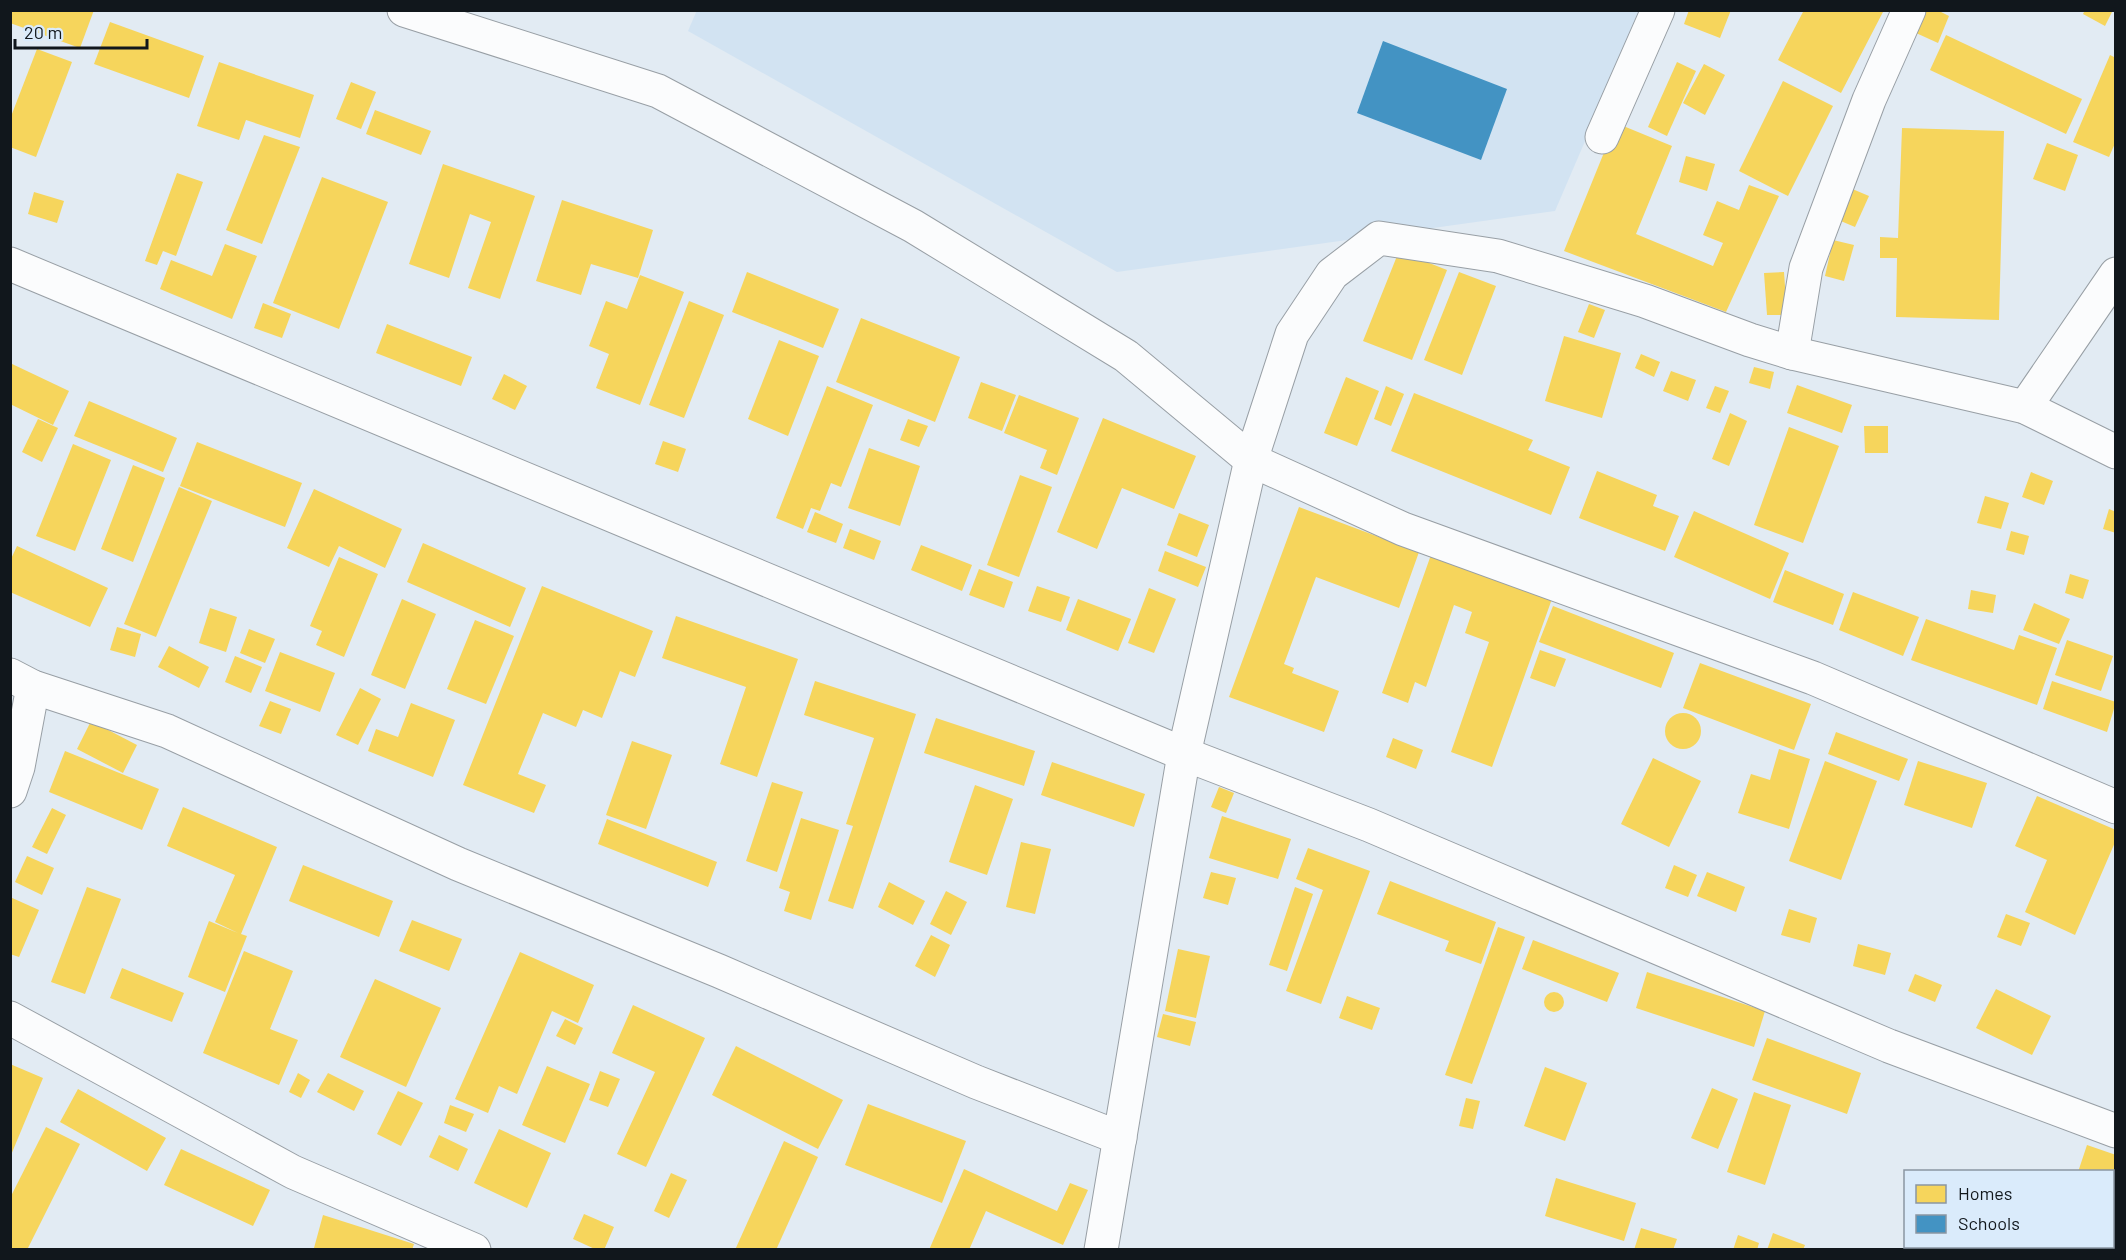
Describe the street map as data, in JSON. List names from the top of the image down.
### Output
{
  "legend": ["Homes", "Schools"],
  "scale_bar": "20 m"
}
